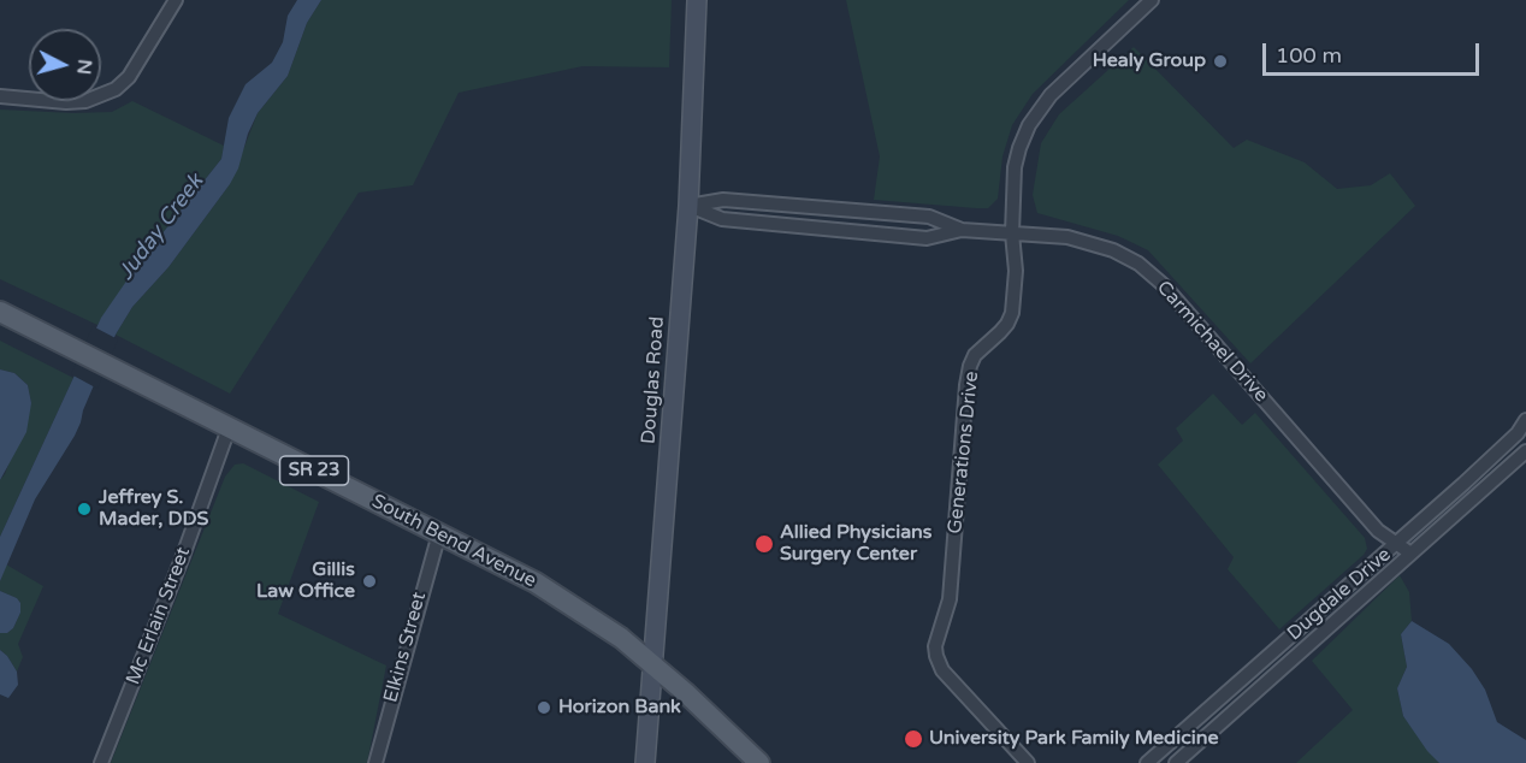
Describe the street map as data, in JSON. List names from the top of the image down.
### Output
{
  "streets": {
    "main road": ["SR 23", "South Bend Avenue"],
    "street": [
      "Carmichael Drive",
      "Douglas Road",
      "Generations Drive",
      "Dugdale Drive",
      "Mc Erlain Street",
      "Elkins Street"
    ]
  },
  "crossings": [
    ["Carmichael Drive", "Douglas Road"],
    ["Carmichael Drive", "Generations Drive"],
    ["Carmichael Drive", "Dugdale Drive"],
    ["Douglas Road", "South Bend Avenue"],
    ["South Bend Avenue", "Mc Erlain Street"],
    ["South Bend Avenue", "Elkins Street"]
  ],
  "water": ["Juday Creek"],
  "places": [
    "Healy Group",
    "Jeffrey S. Mader, DDS",
    "Allied Physicians Surgery Center",
    "Gillis Law Office",
    "Horizon Bank",
    "University Park Family Medicine"
  ],
  "scale_bar": "100 m",
  "north": "right"
}
